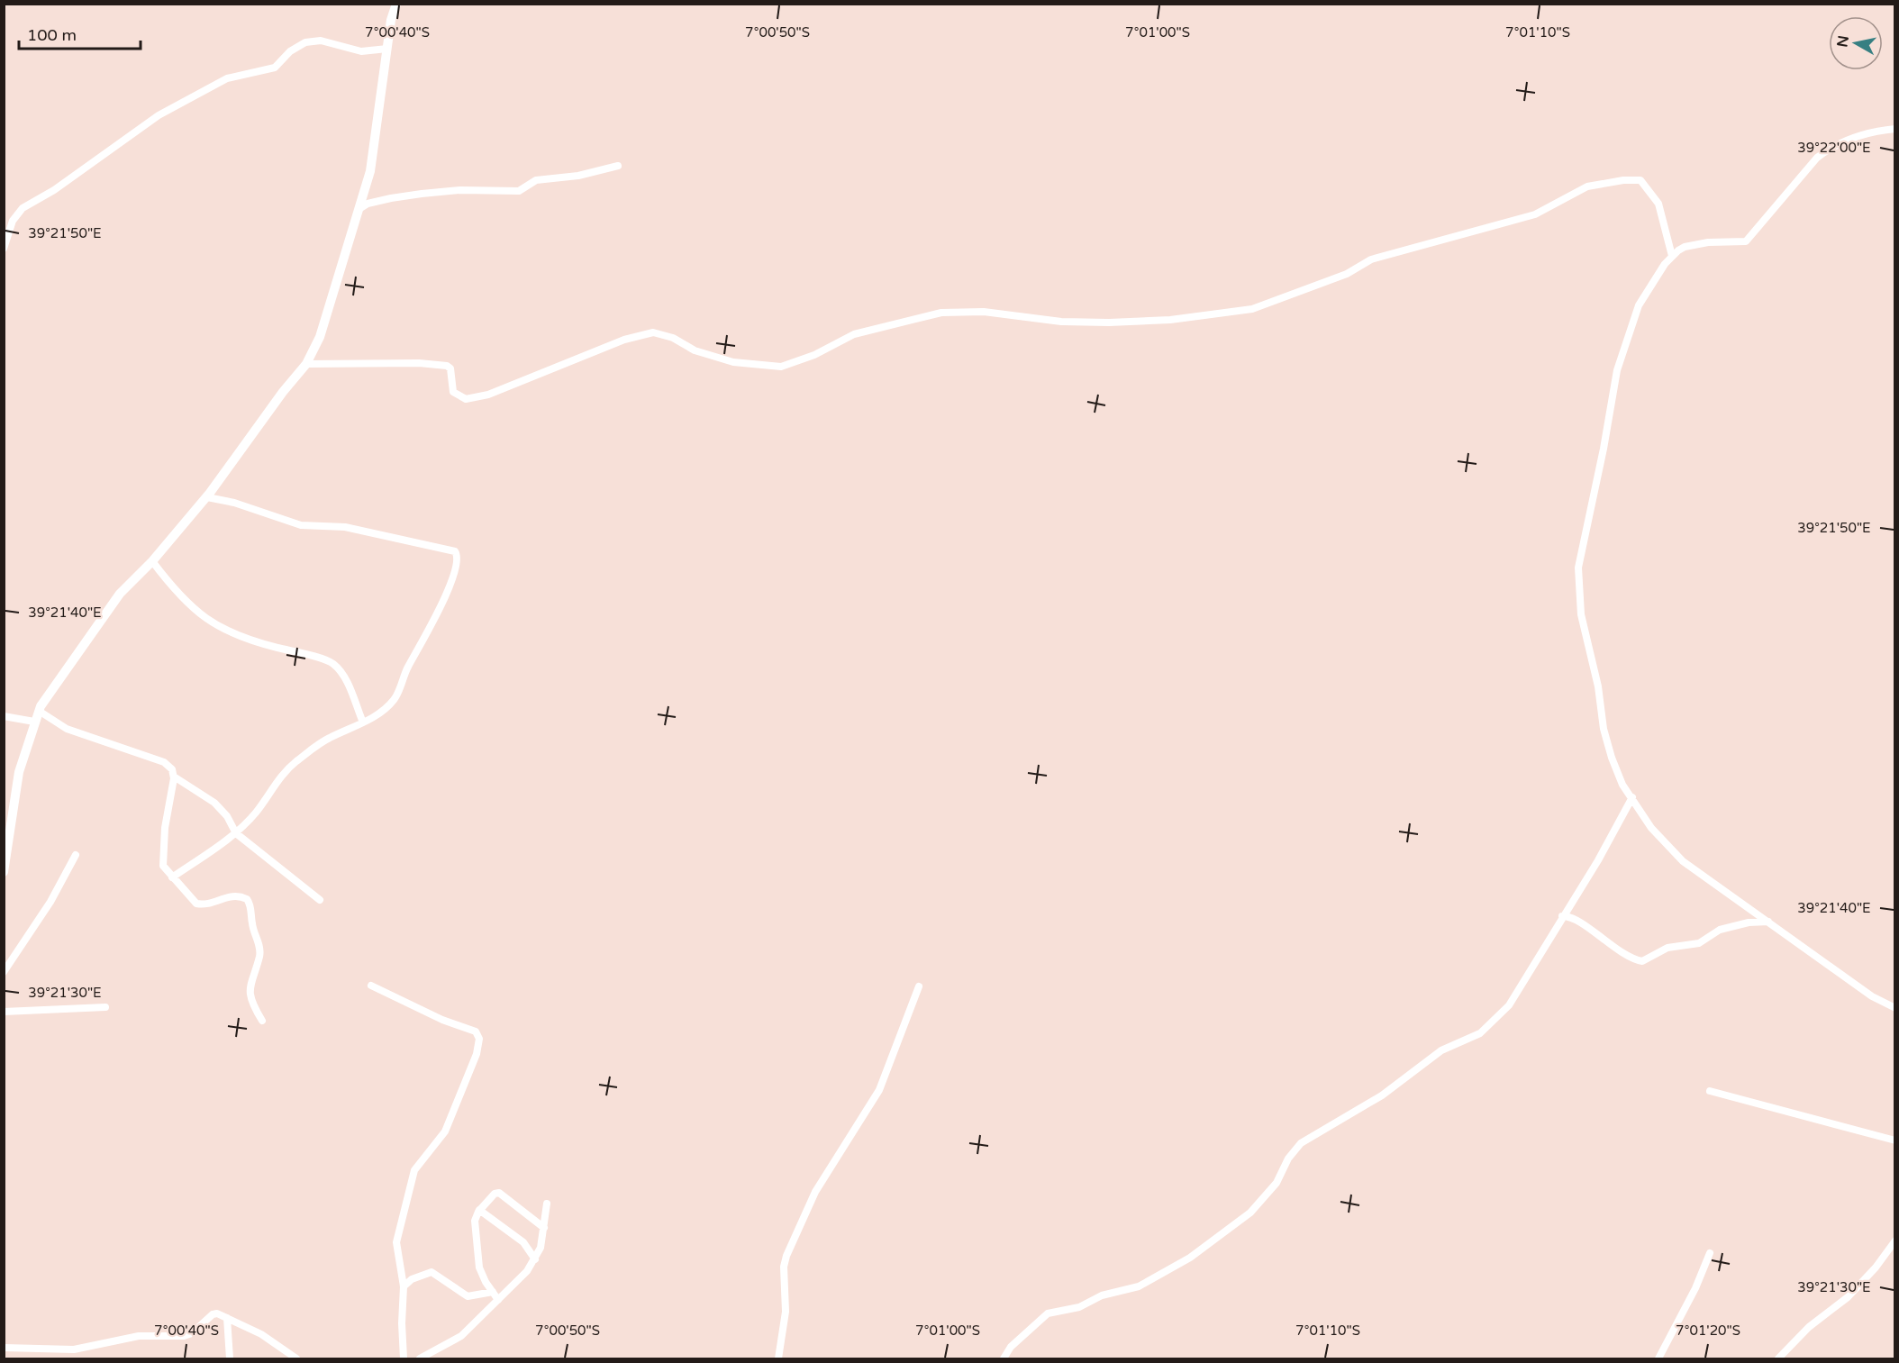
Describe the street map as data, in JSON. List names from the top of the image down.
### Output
{
  "scale_bar": "100 m",
  "north": "left",
  "coordinates": [
    "7°00'40\"S",
    "7°00'50\"S",
    "7°01'00\"S",
    "7°01'10\"S",
    "39°22'00\"E",
    "39°21'50\"E",
    "39°21'40\"E",
    "39°21'30\"E",
    "7°01'20\"S"
  ]
}
